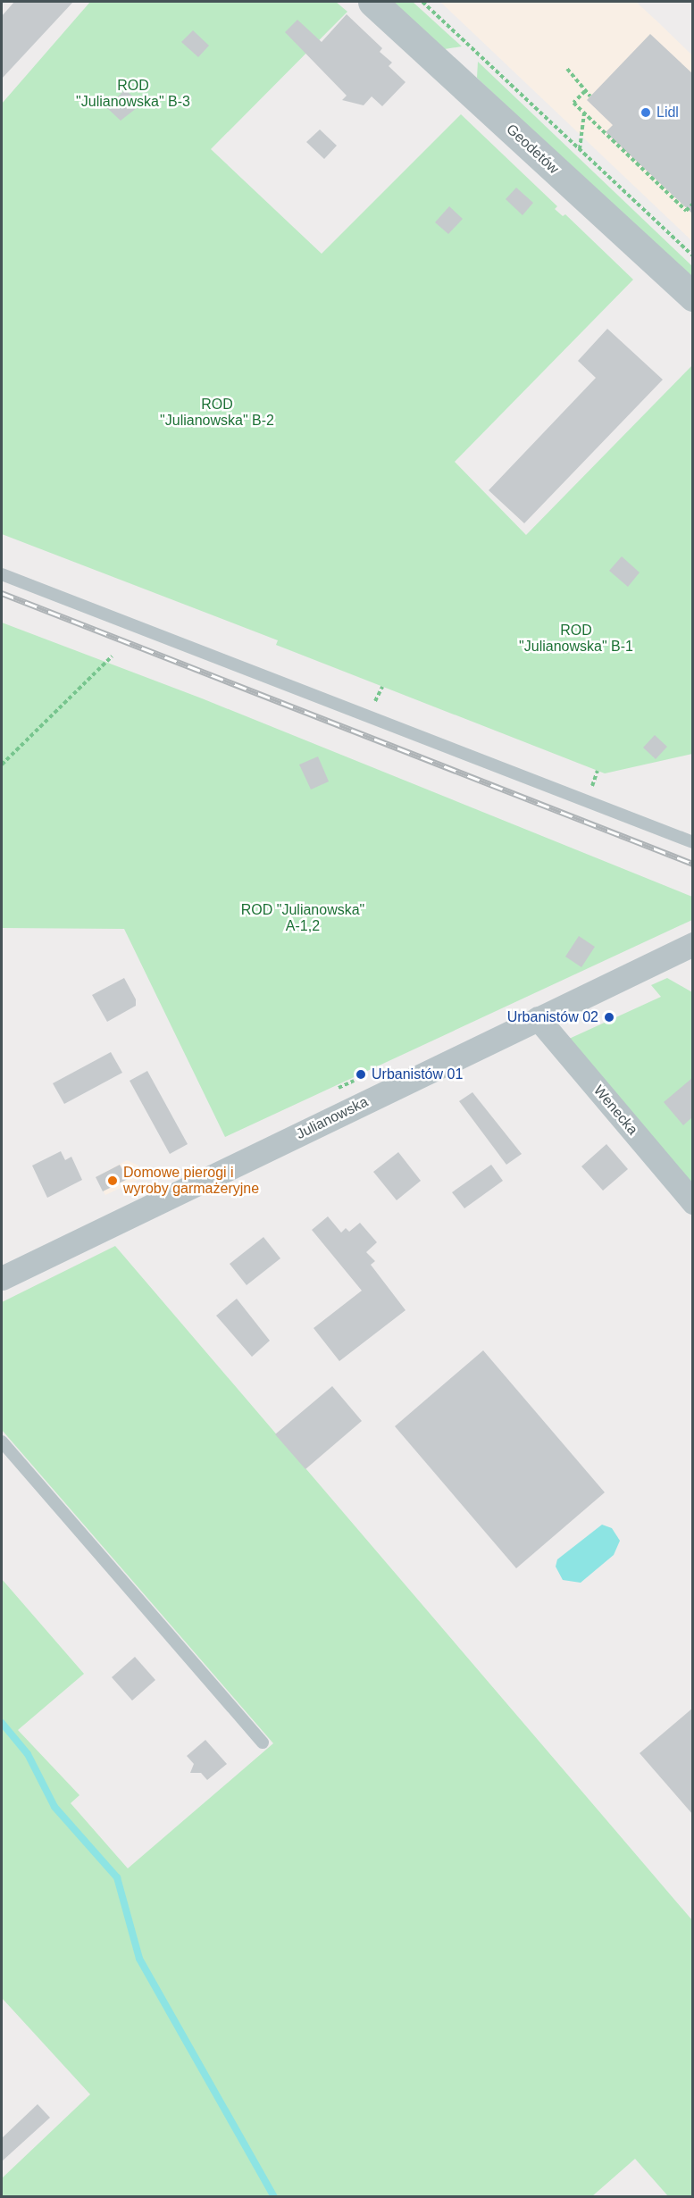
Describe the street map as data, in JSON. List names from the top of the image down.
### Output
{
  "streets": {
    "street": ["Geodetów", "Wenecka", "Julianowska"]
  },
  "crossings": [
    ["Wenecka", "Julianowska"]
  ],
  "parks": [
    "ROD \"Julianowska\" B-3",
    "ROD \"Julianowska\" B-2",
    "ROD \"Julianowska\" B-1",
    "ROD \"Julianowska\" A-1,2"
  ],
  "places": [
    "Lidl",
    "Urbanistów 02",
    "Urbanistów 01",
    "Domowe pierogi i wyroby garmażeryjne"
  ]
}
